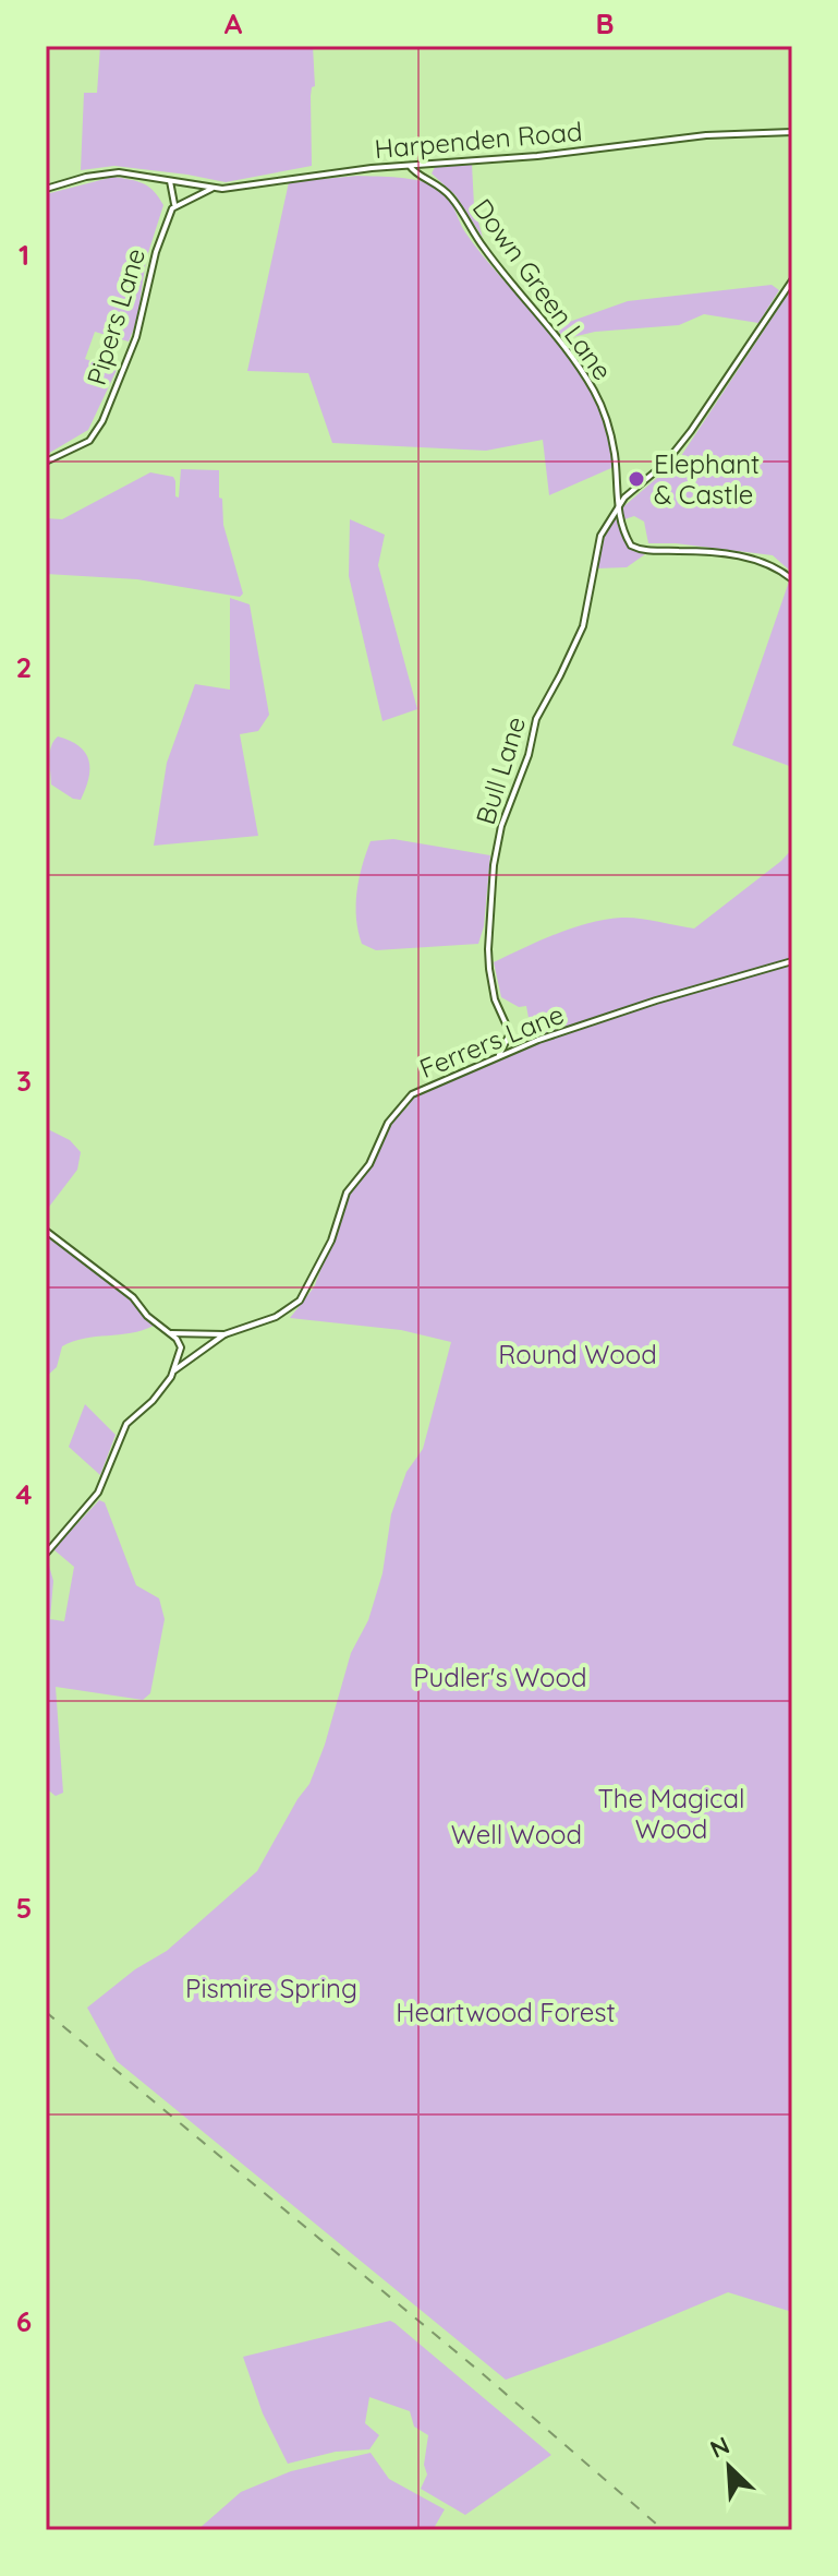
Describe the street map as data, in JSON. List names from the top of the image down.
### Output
{
  "streets": {
    "street": [
      "Harpenden Road",
      "Down Green Lane",
      "Pipers Lane",
      "Bull Lane",
      "Ferrers Lane"
    ]
  },
  "crossings": [
    ["Harpenden Road", "Down Green Lane"],
    ["Down Green Lane", "Bull Lane"],
    ["Bull Lane", "Ferrers Lane"]
  ],
  "parks": [
    "Round Wood",
    "Pudler's Wood",
    "The Magical Wood",
    "Well Wood",
    "Pismire Spring",
    "Heartwood Forest"
  ],
  "places": ["Elephant & Castle"],
  "north": "top left",
  "grid": {
    "columns": ["A", "B"],
    "rows": [
      "1",
      "2",
      "3",
      "4",
      "5",
      "6"
    ]
  }
}
